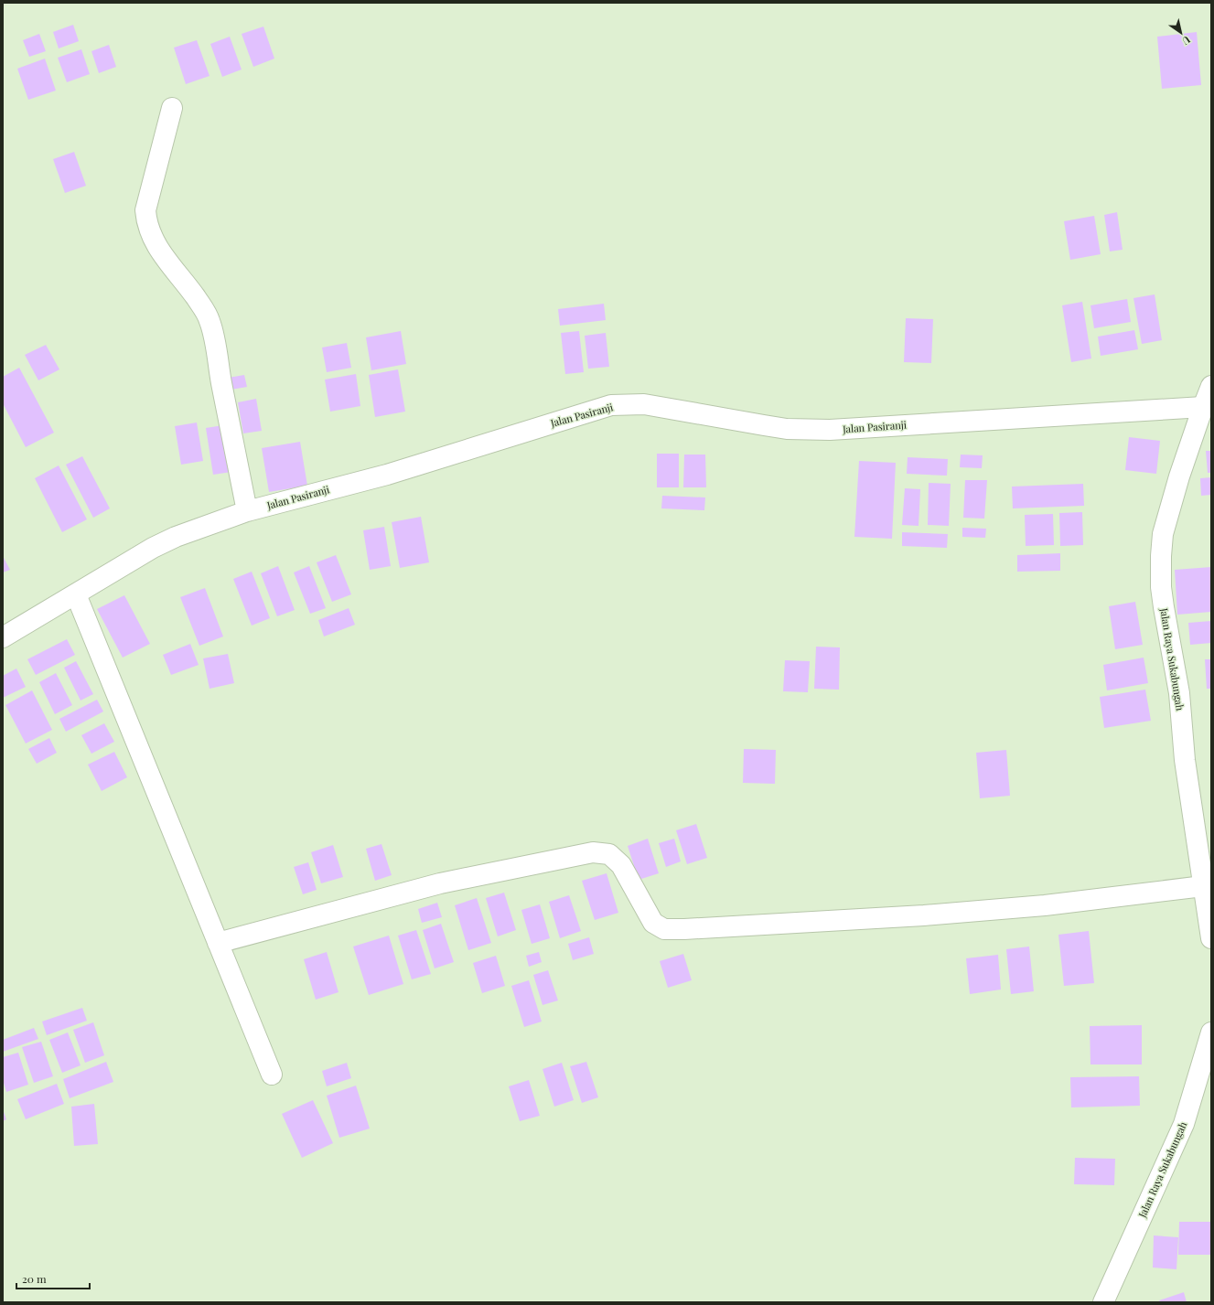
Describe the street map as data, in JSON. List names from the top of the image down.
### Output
{
  "streets": {
    "street": ["Jalan Pasiranji", "Jalan Raya Sukabungah"]
  },
  "crossings": [
    ["Jalan Pasiranji", "Jalan Raya Sukabungah"]
  ],
  "scale_bar": "20 m",
  "north": "bottom right"
}
